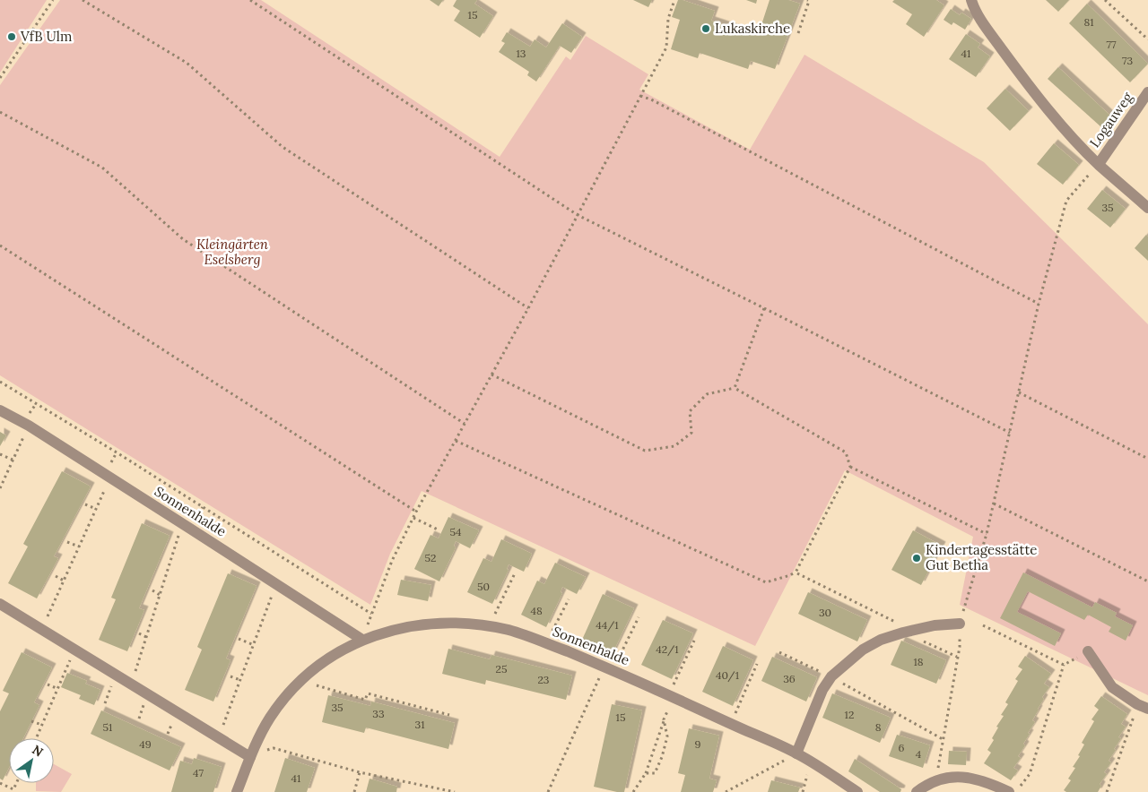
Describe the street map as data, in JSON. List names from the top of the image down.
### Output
{
  "streets": {
    "street": ["Logauweg", "Sonnenhalde"]
  },
  "parks": ["Kleingärten Eselsberg"],
  "places": ["Lukaskirche", "VfB Ulm", "Kindertagesstätte Gut Betha"],
  "house_numbers": [
    "15",
    "81",
    "77",
    "13",
    "41",
    "73",
    "35",
    "54",
    "52",
    "50",
    "48",
    "30",
    "44/1",
    "42/1",
    "18",
    "25",
    "40/1",
    "36",
    "23",
    "35",
    "33",
    "12",
    "15",
    "31",
    "51",
    "8",
    "49",
    "9",
    "6",
    "4",
    "47",
    "41"
  ],
  "north": "top right"
}
